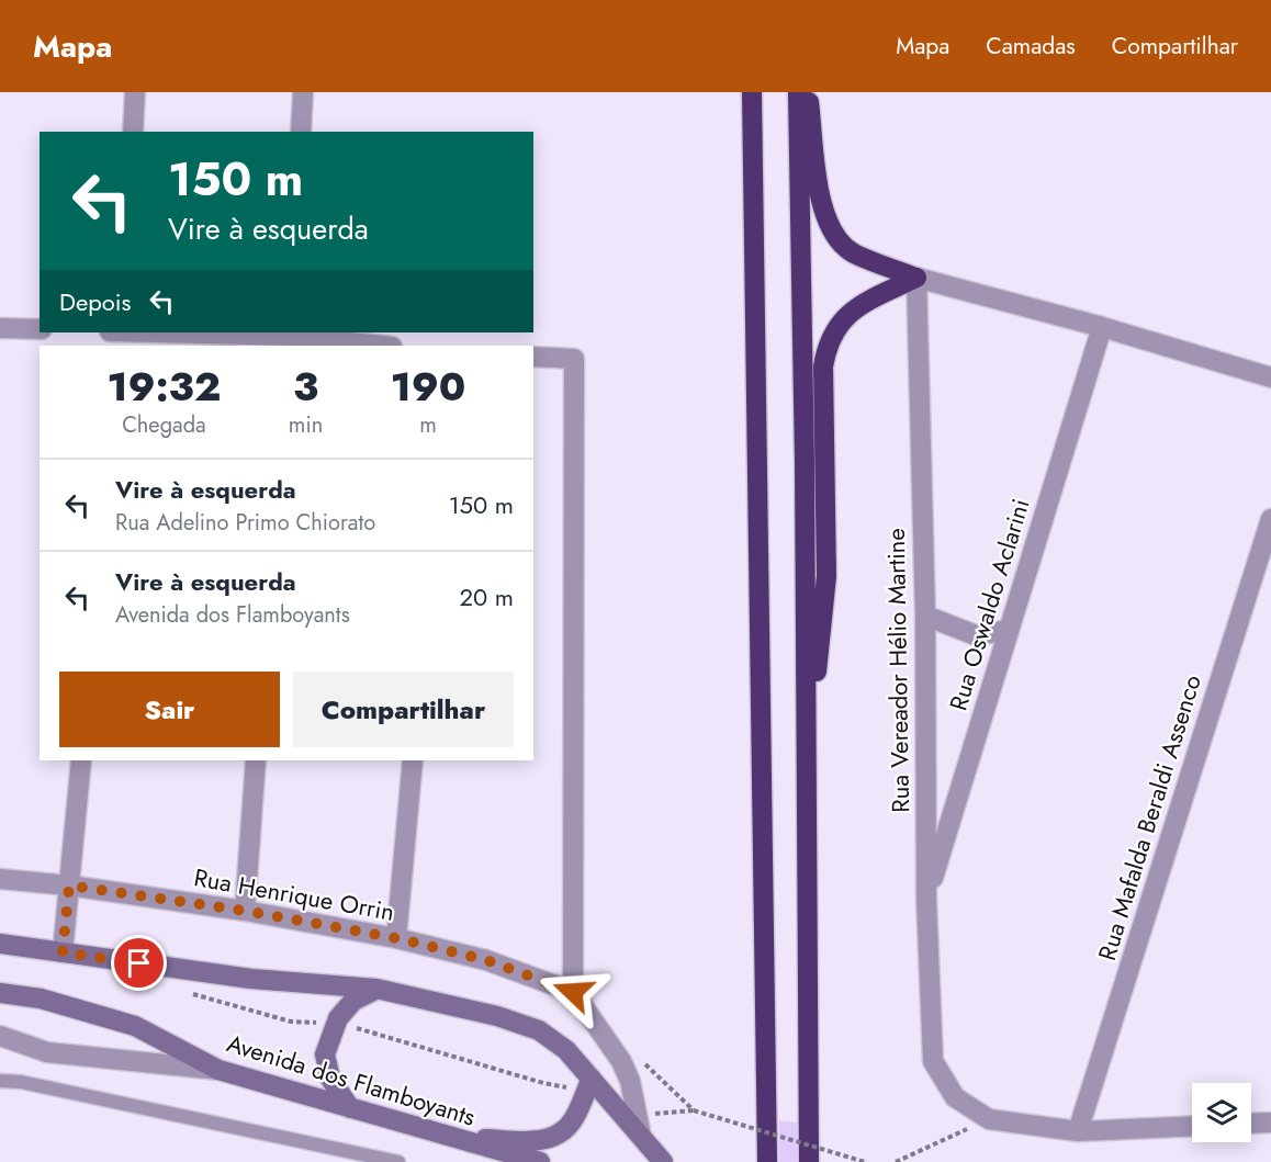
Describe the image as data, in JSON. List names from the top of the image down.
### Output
{
  "streets": {
    "main road": ["Avenida dos Flamboyants"],
    "street": [
      "Rua Oswaldo Aclarini",
      "Rua Vereador Hélio Martine",
      "Rua Mafalda Beraldi Assenco",
      "Rua Henrique Orrin"
    ]
  },
  "crossings": [
    ["Rua Oswaldo Aclarini", "Rua Vereador Hélio Martine"]
  ],
  "page": {
    "header": "Mapa",
    "nav": ["Mapa", "Camadas", "Compartilhar"],
    "turn": ["150 m", "Vire à esquerda"],
    "then": "Depois",
    "eta": [
      "19:32",
      "Chegada",
      "3",
      "min",
      "190",
      "m"
    ],
    "list": [
      {
        "name": "Vire à esquerda",
        "note": "Rua Adelino Primo Chiorato",
        "value": "150 m"
      },
      {
        "name": "Vire à esquerda",
        "note": "Avenida dos Flamboyants",
        "value": "20 m"
      }
    ],
    "buttons": ["Sair", "Compartilhar"]
  }
}
